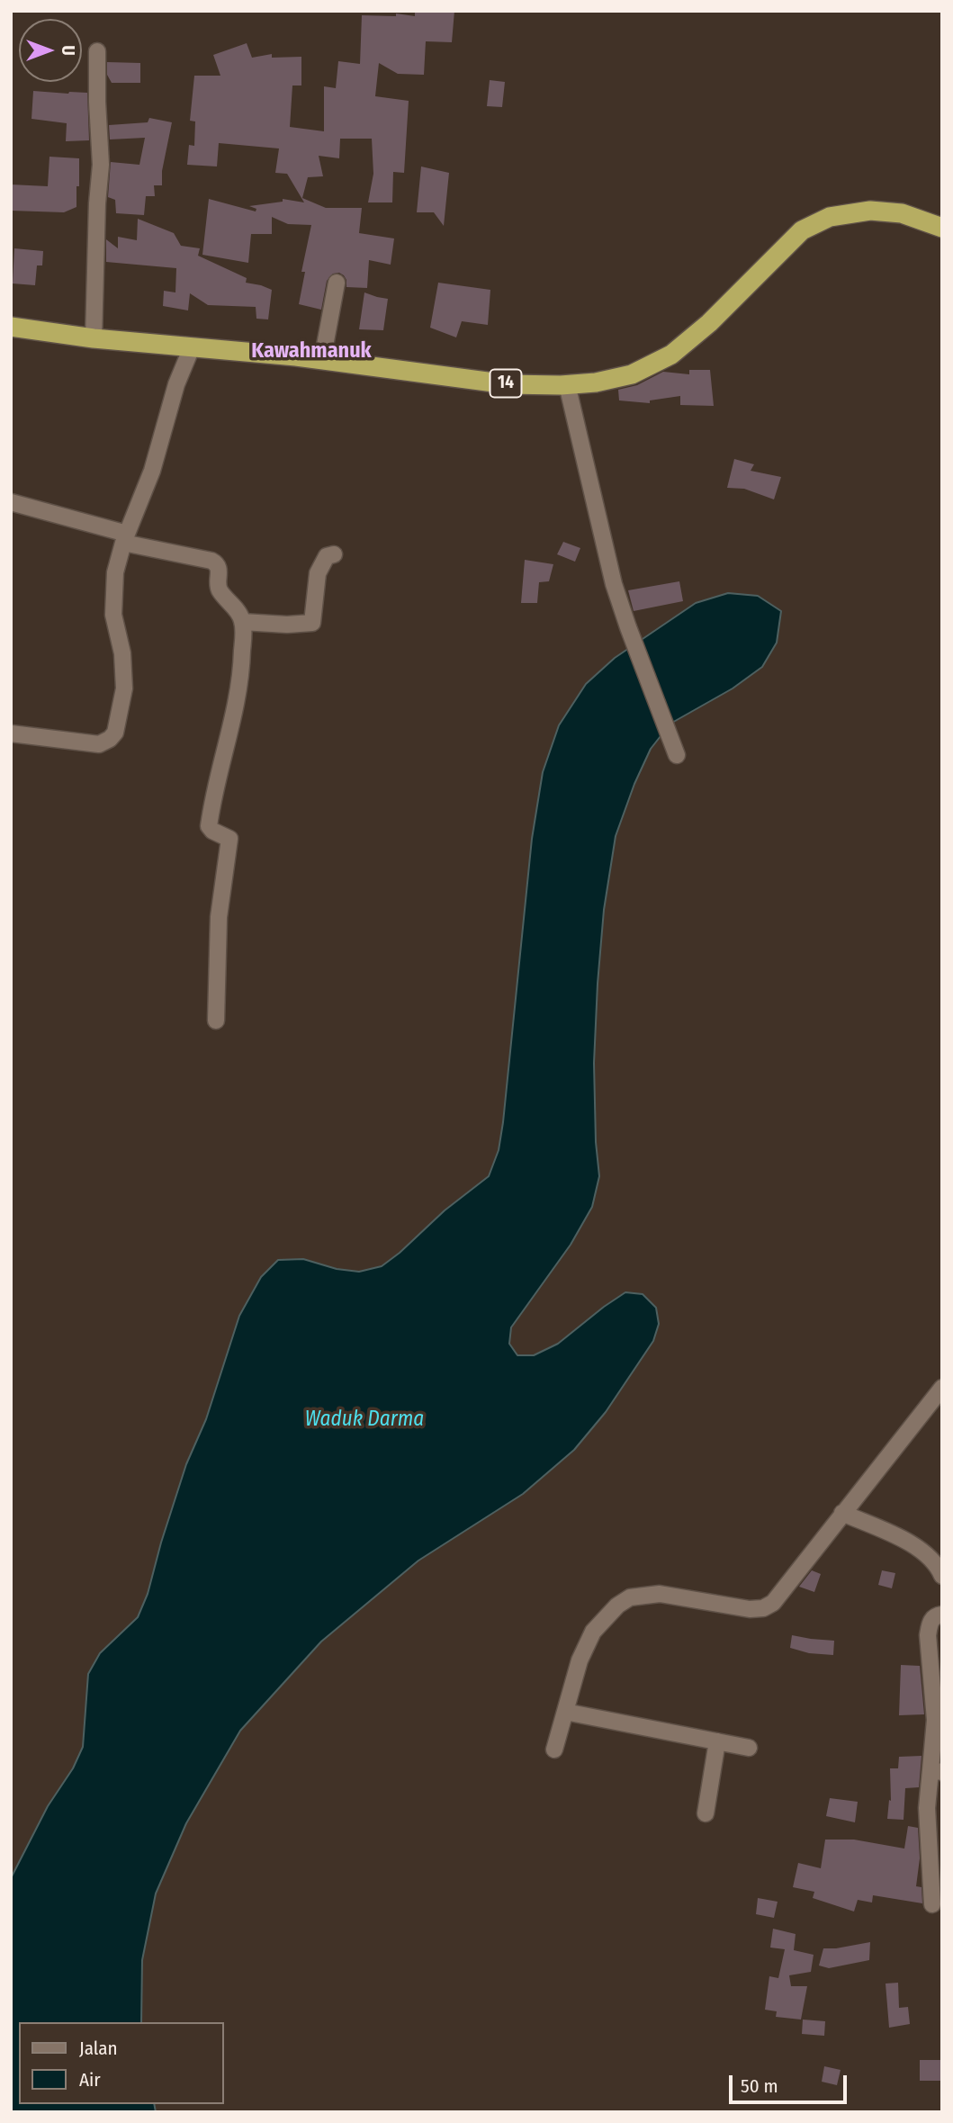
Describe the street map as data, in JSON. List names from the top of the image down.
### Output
{
  "streets": {
    "highway": ["14"]
  },
  "districts": ["Kawahmanuk"],
  "water": ["Waduk Darma"],
  "legend": ["Jalan", "Air"],
  "scale_bar": "50 m",
  "north": "right"
}
